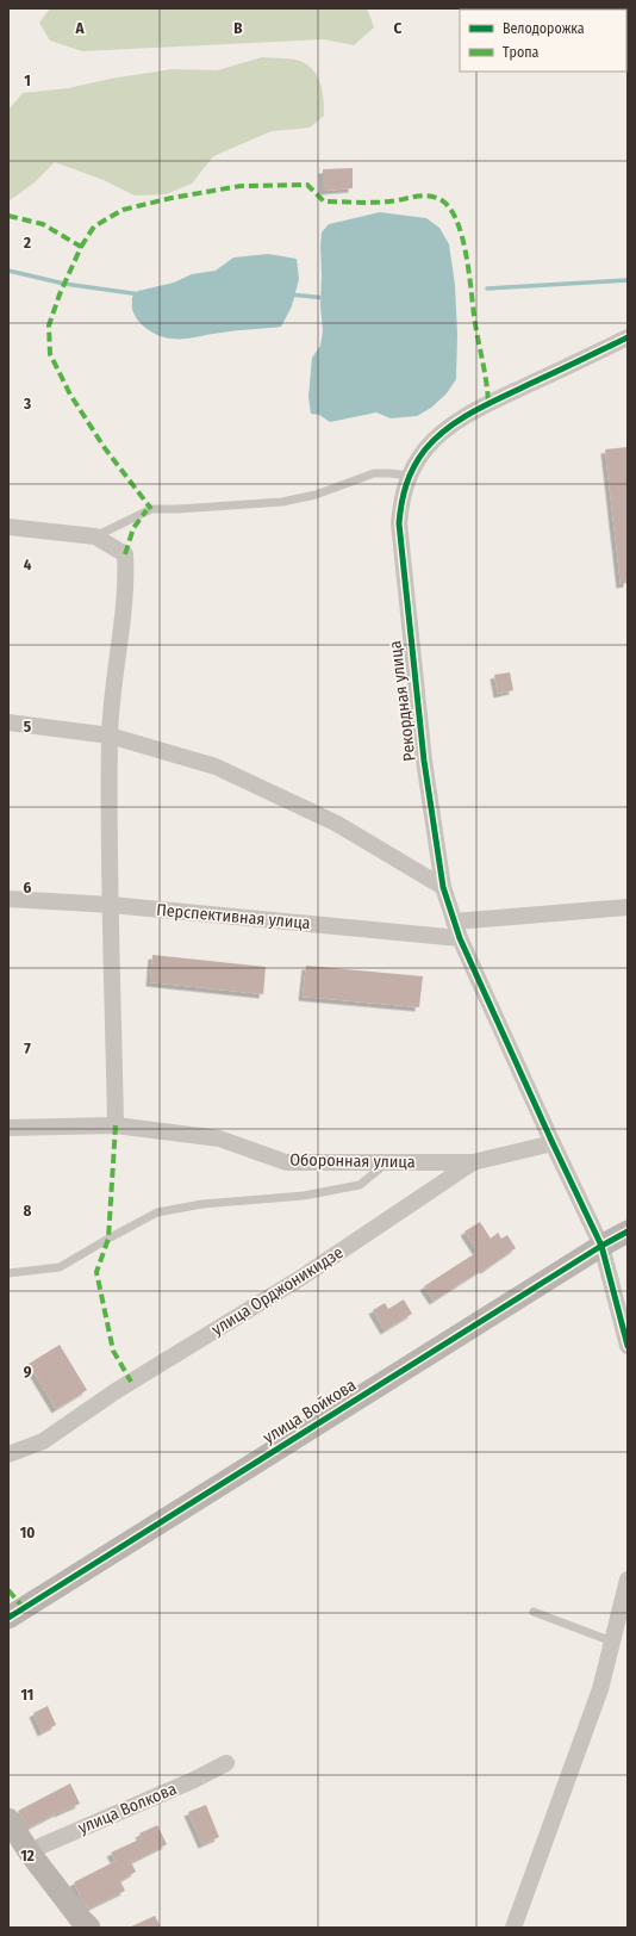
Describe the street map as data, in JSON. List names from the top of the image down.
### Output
{
  "streets": {
    "street": [
      "Рекордная улица",
      "Перспективная улица",
      "Оборонная улица",
      "улица Орджоникидзе",
      "улица Войкова",
      "улица Волкова"
    ]
  },
  "crossings": [
    ["Рекордная улица", "Перспективная улица"],
    ["Рекордная улица", "улица Орджоникидзе"],
    ["Рекордная улица", "улица Войкова"],
    ["Оборонная улица", "улица Орджоникидзе"]
  ],
  "legend": ["Велодорожка", "Тропа"],
  "grid": {
    "columns": ["A", "B", "C"],
    "rows": [
      "1",
      "2",
      "3",
      "4",
      "5",
      "6",
      "7",
      "8",
      "9",
      "10",
      "11",
      "12"
    ]
  }
}
